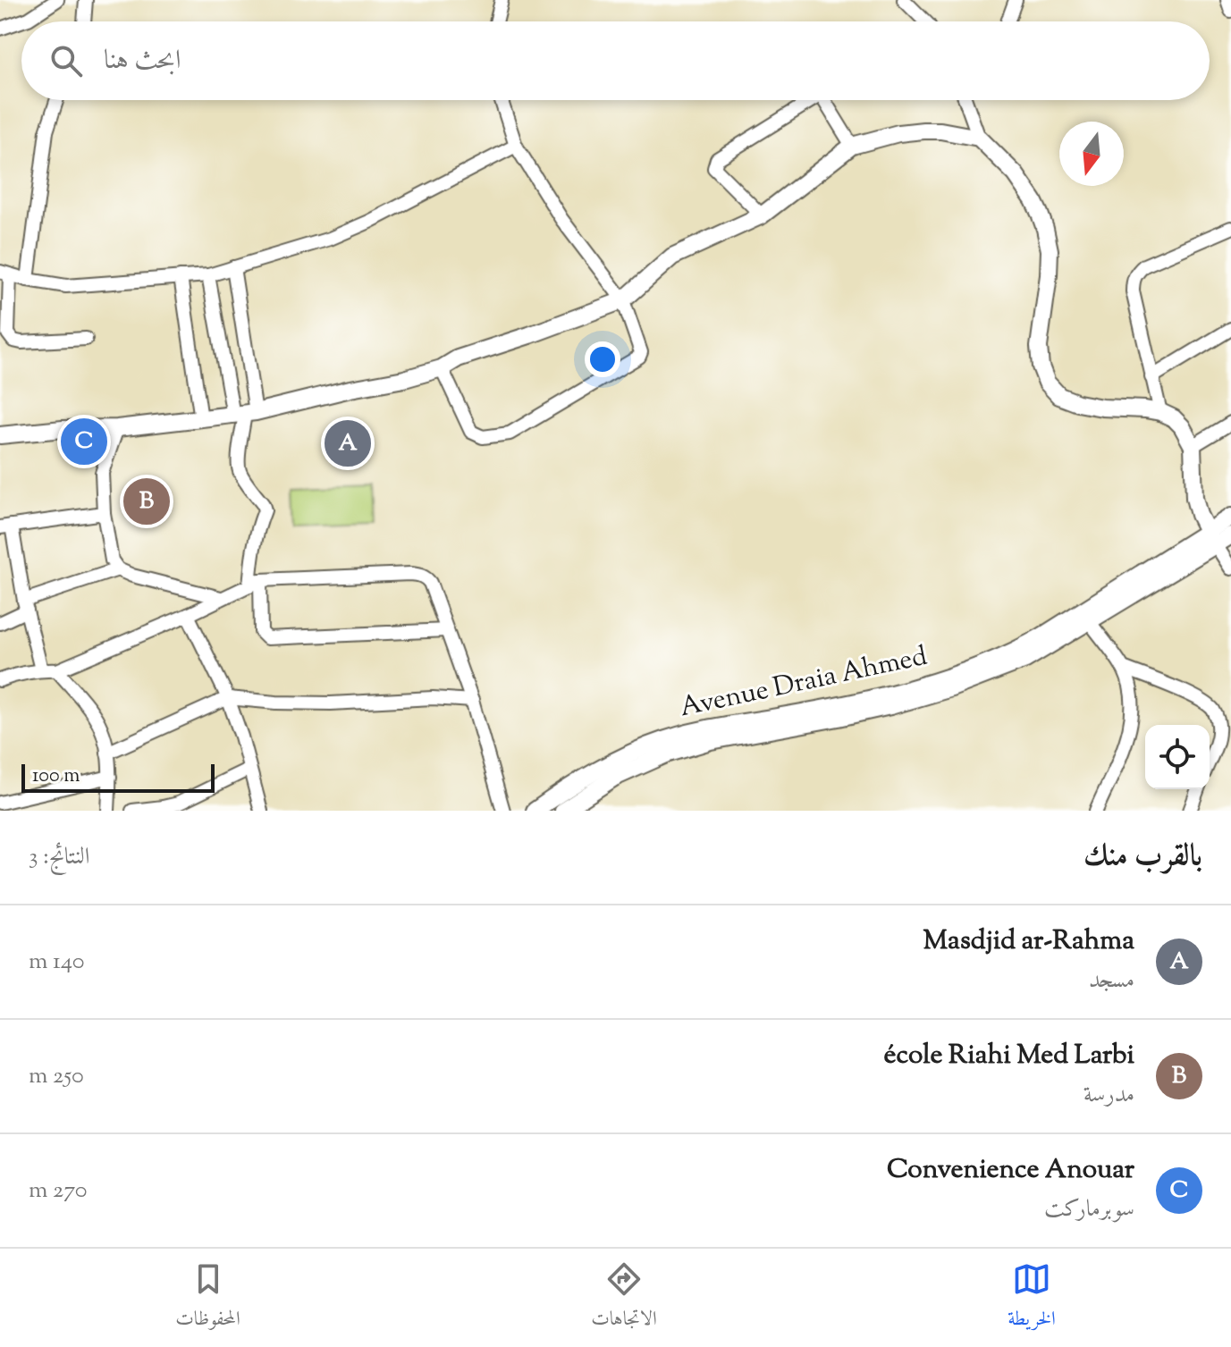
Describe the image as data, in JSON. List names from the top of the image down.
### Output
{
  "streets": {
    "street": ["Avenue Draia Ahmed"]
  },
  "scale_bar": "100 m",
  "north": "bottom",
  "page": {
    "search": "ابحث هنا",
    "pins": ["C", "A", "B"],
    "scale": "100 m",
    "heading": ["بالقرب منك", "النتائج: 3"],
    "list": [
      {
        "mark": "A",
        "name": "Masdjid ar-Rahma",
        "note": "مسجد",
        "value": "140 m"
      },
      {
        "mark": "B",
        "name": "école Riahi Med Larbi",
        "note": "مدرسة",
        "value": "250 m"
      },
      {
        "mark": "C",
        "name": "Convenience Anouar",
        "note": "سوبرماركت",
        "value": "270 m"
      }
    ],
    "nav": ["الخريطة", "الاتجاهات", "المحفوظات"]
  }
}
